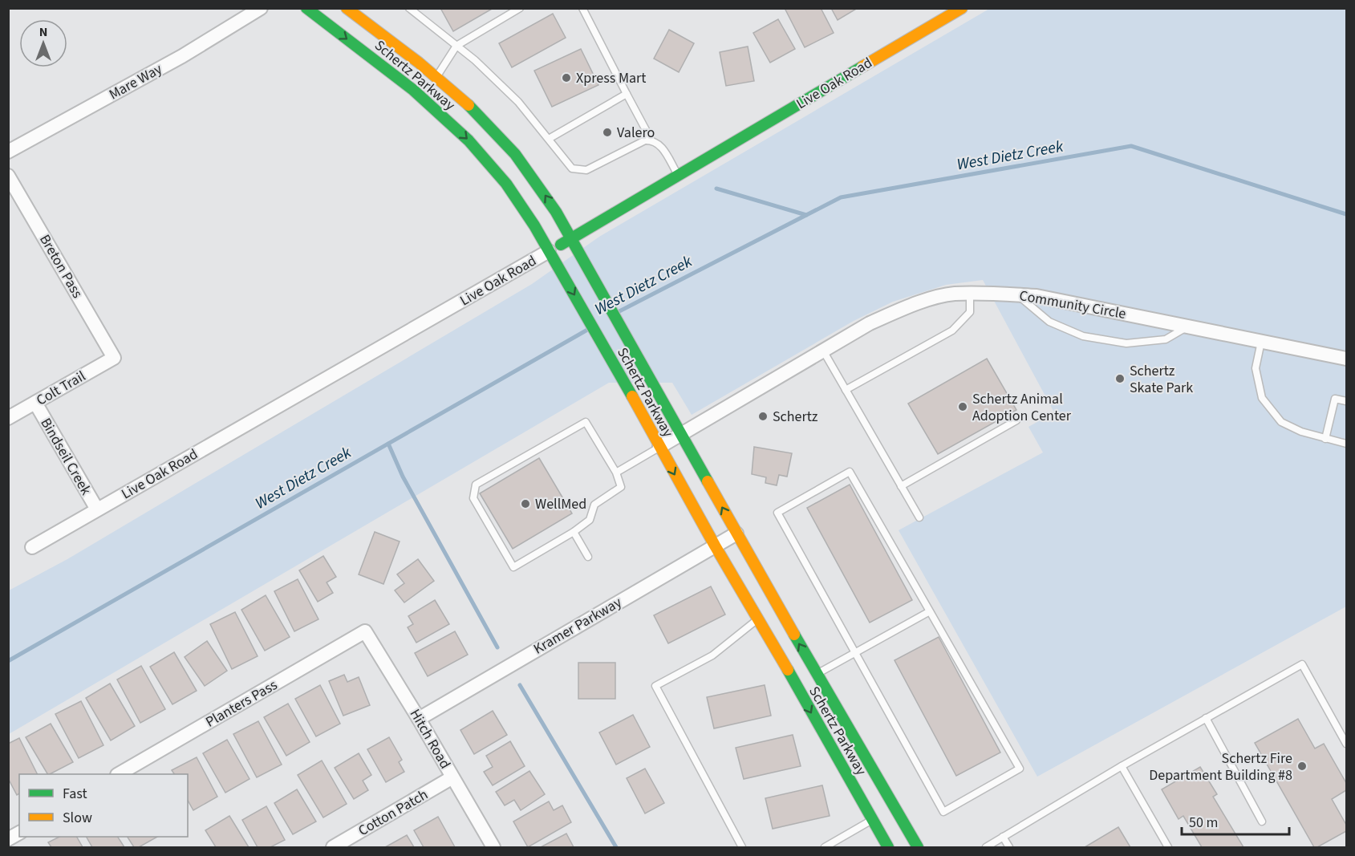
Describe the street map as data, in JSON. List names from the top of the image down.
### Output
{
  "streets": {
    "main road": ["Schertz Parkway", "Live Oak Road"],
    "street": [
      "Mare Way",
      "Breton Pass",
      "Community Circle",
      "Colt Trail",
      "Bindseil Creek",
      "Kramer Parkway",
      "Planters Pass",
      "Hitch Road",
      "Cotton Patch"
    ]
  },
  "crossings": [
    ["Schertz Parkway", "Live Oak Road"],
    ["Schertz Parkway", "Community Circle"],
    ["Schertz Parkway", "Kramer Parkway"],
    ["Live Oak Road", "Bindseil Creek"],
    ["Breton Pass", "Colt Trail"],
    ["Colt Trail", "Bindseil Creek"],
    ["Kramer Parkway", "Hitch Road"],
    ["Planters Pass", "Hitch Road"],
    ["Hitch Road", "Cotton Patch"]
  ],
  "water": ["West Dietz Creek"],
  "places": [
    "Xpress Mart",
    "Valero",
    "Schertz Skate Park",
    "Schertz Animal Adoption Center",
    "Schertz",
    "WellMed",
    "Schertz Fire Department Building #8"
  ],
  "legend": ["Fast", "Slow"],
  "scale_bar": "50 m",
  "north": "top"
}
